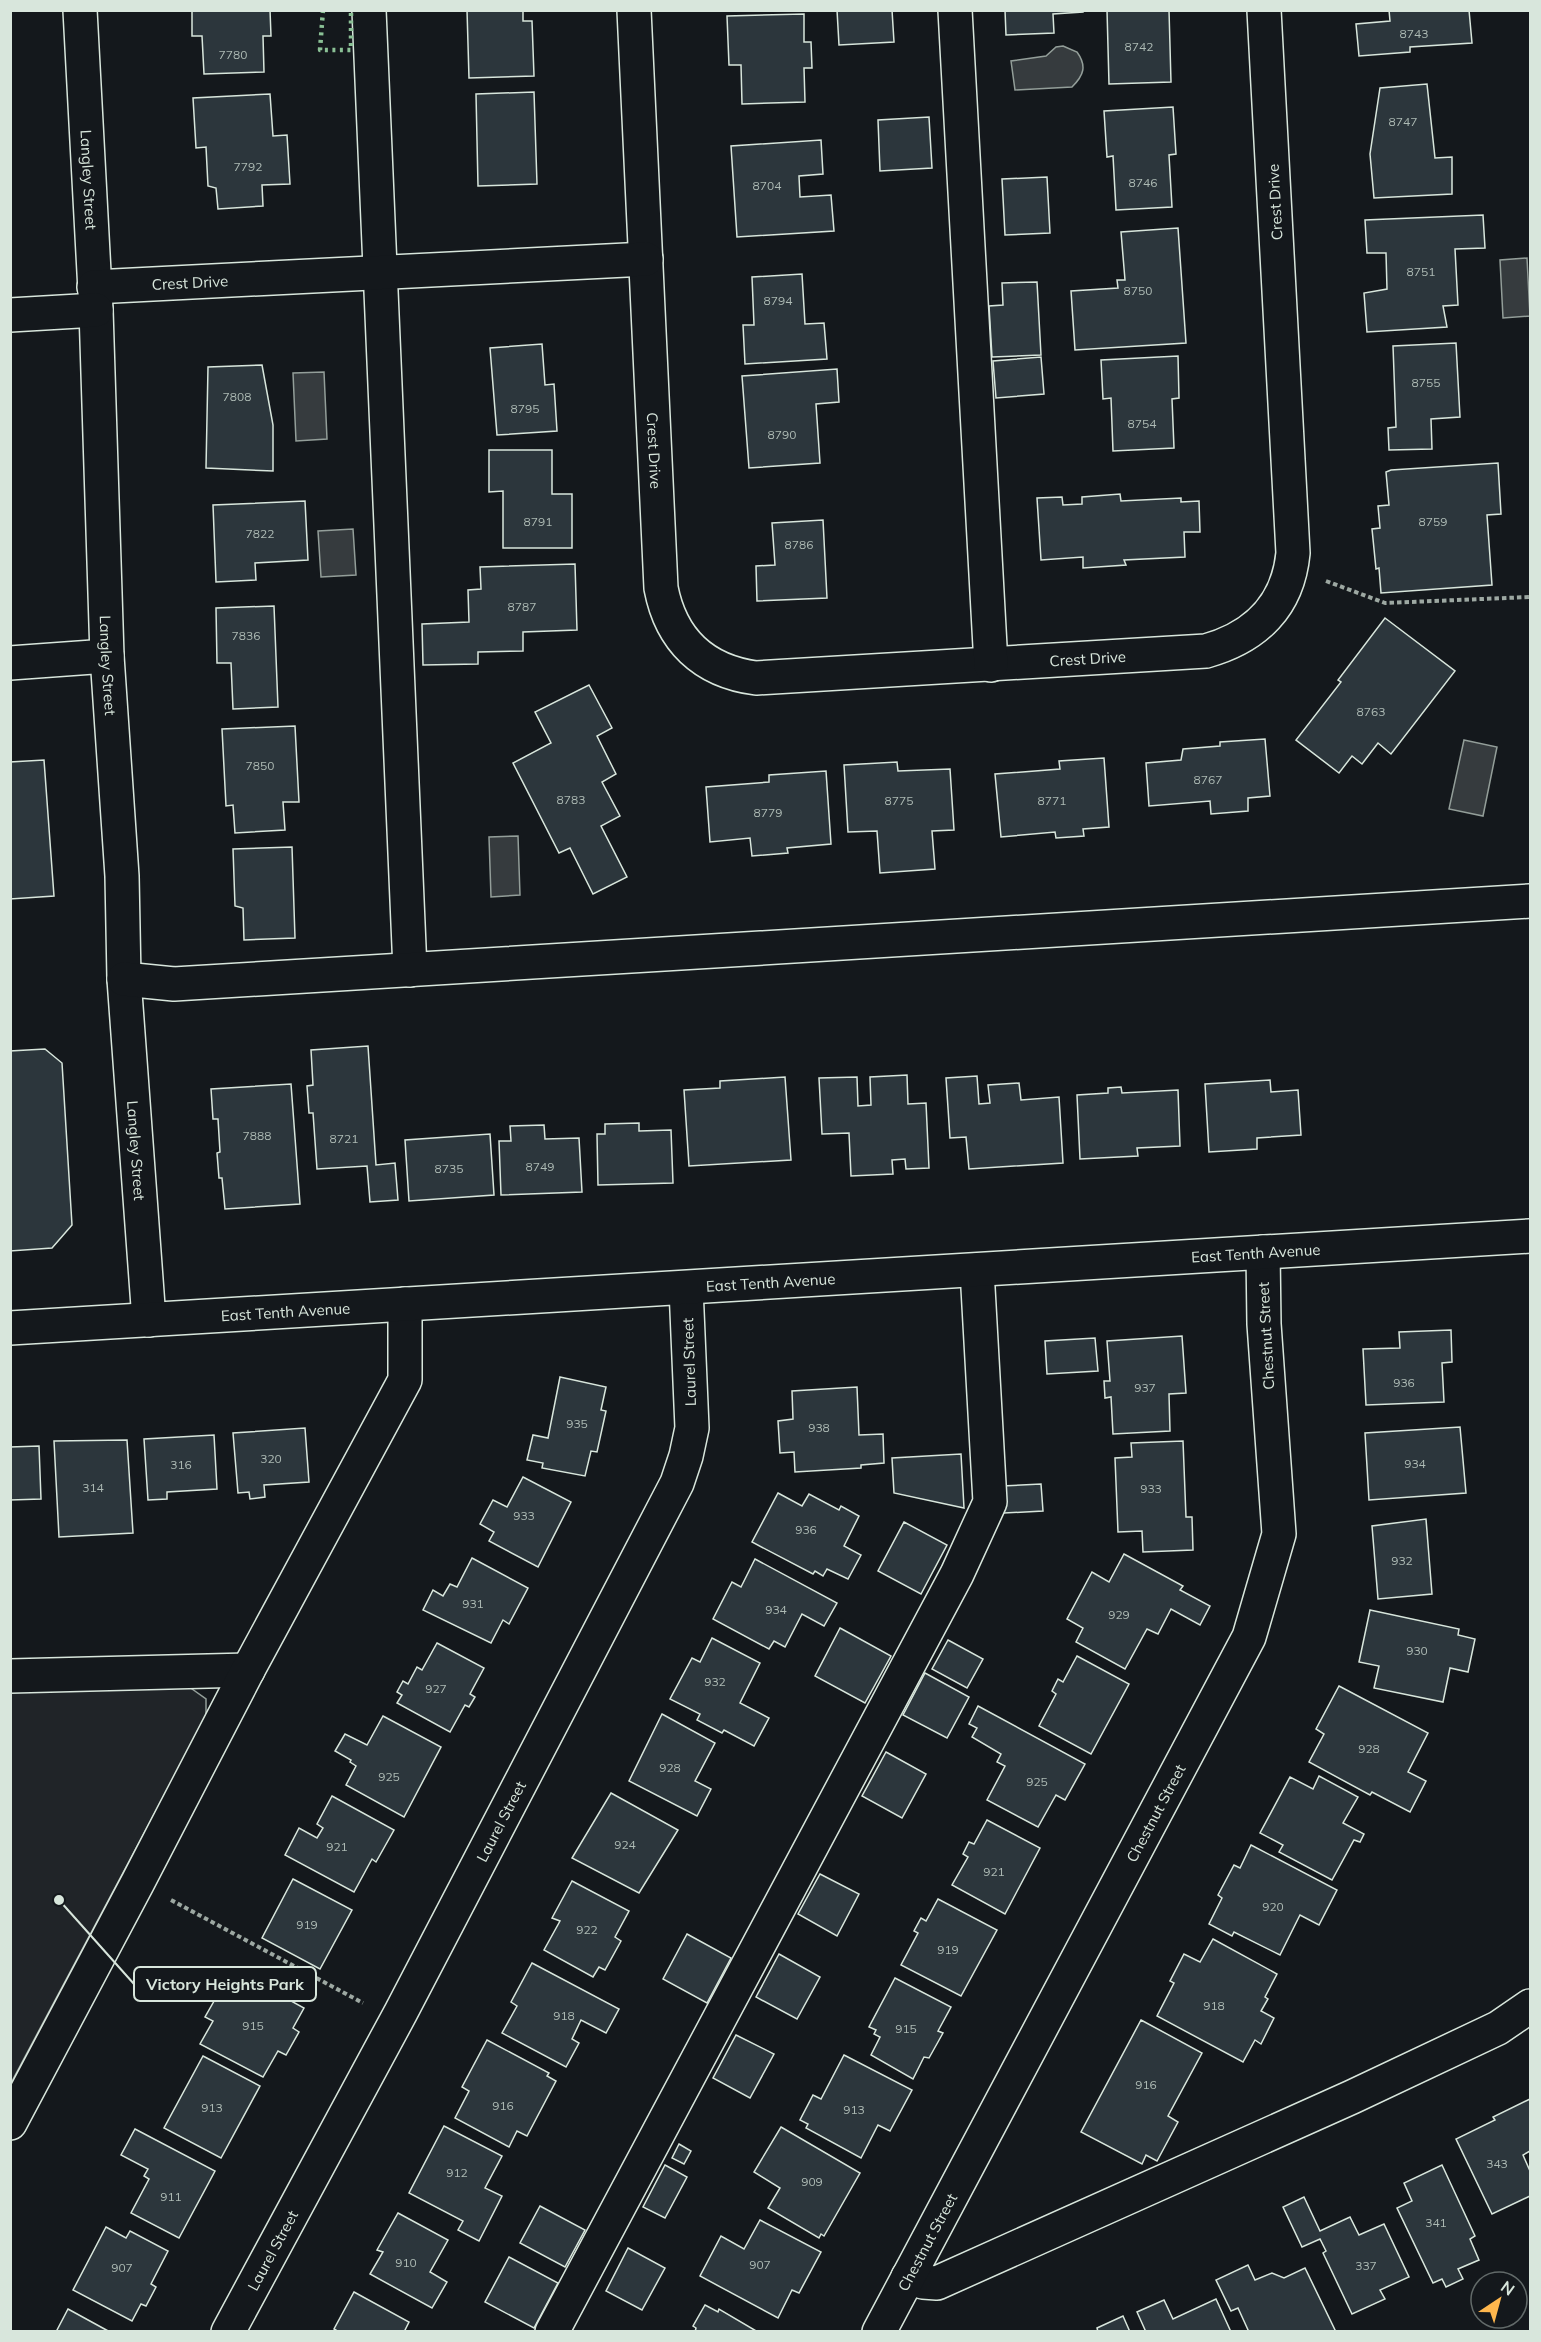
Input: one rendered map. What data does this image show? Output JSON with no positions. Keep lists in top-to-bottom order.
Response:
{
  "streets": {
    "street": [
      "Langley Street",
      "Crest Drive",
      "East Tenth Avenue",
      "Chestnut Street",
      "Laurel Street"
    ]
  },
  "crossings": [
    ["Langley Street", "Crest Drive"],
    ["Langley Street", "East Tenth Avenue"],
    ["East Tenth Avenue", "Chestnut Street"],
    ["East Tenth Avenue", "Laurel Street"]
  ],
  "places": ["Victory Heights Park"],
  "house_numbers": [
    "8743",
    "8742",
    "7780",
    "8747",
    "7792",
    "8746",
    "8704",
    "8751",
    "8750",
    "8794",
    "8755",
    "7808",
    "8795",
    "8754",
    "8790",
    "8791",
    "8759",
    "7822",
    "8786",
    "8787",
    "7836",
    "8763",
    "7850",
    "8767",
    "8783",
    "8775",
    "8771",
    "8779",
    "7888",
    "8721",
    "8749",
    "8735",
    "936",
    "937",
    "935",
    "938",
    "320",
    "934",
    "316",
    "314",
    "933",
    "933",
    "936",
    "932",
    "931",
    "934",
    "929",
    "930",
    "932",
    "927",
    "928",
    "928",
    "925",
    "925",
    "924",
    "921",
    "921",
    "920",
    "919",
    "922",
    "919",
    "918",
    "918",
    "915",
    "915",
    "916",
    "916",
    "913",
    "913",
    "343",
    "912",
    "909",
    "911",
    "341",
    "910",
    "907",
    "337",
    "907"
  ],
  "north": "top right"
}
